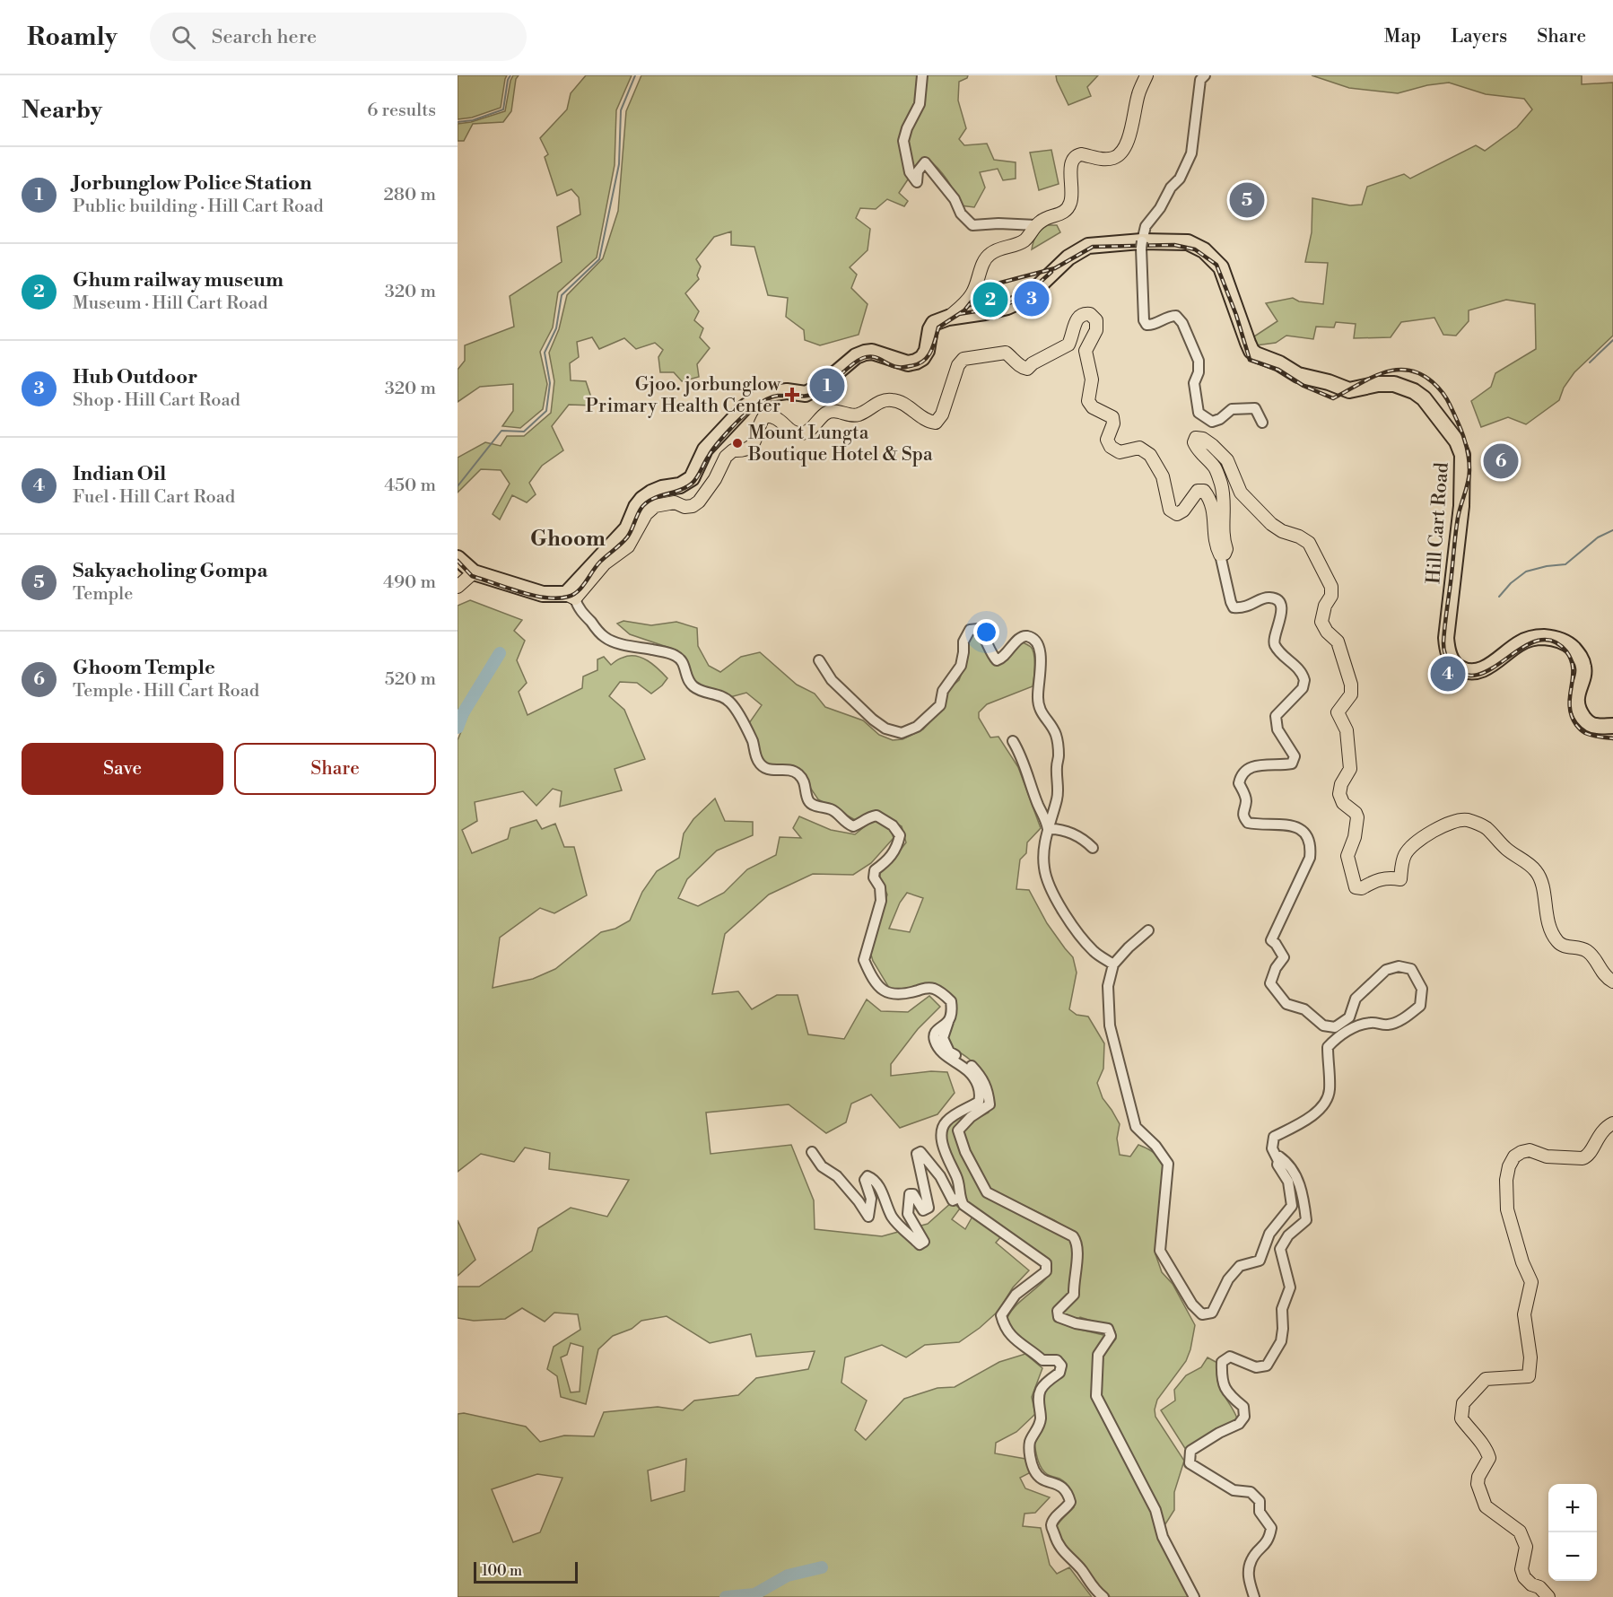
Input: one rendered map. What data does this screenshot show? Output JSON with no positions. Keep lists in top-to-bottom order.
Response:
{
  "streets": {
    "highway": ["Hill Cart Road"]
  },
  "districts": ["Ghoom"],
  "places": {
    "health": ["Gjoo. jorbunglow Primary Health Center"],
    "other": ["Mount Lungta Boutique Hotel & Spa"]
  },
  "scale_bar": "100 m",
  "page": {
    "header": "Roamly",
    "search": "Search here",
    "nav": ["Map", "Layers", "Share"],
    "heading": ["Nearby", "6 results"],
    "list": [
      {
        "mark": "1",
        "name": "Jorbunglow Police Station",
        "note": "Public building · Hill Cart Road",
        "value": "280 m"
      },
      {
        "mark": "2",
        "name": "Ghum railway museum",
        "note": "Museum · Hill Cart Road",
        "value": "320 m"
      },
      {
        "mark": "3",
        "name": "Hub Outdoor",
        "note": "Shop · Hill Cart Road",
        "value": "320 m"
      },
      {
        "mark": "4",
        "name": "Indian Oil",
        "note": "Fuel · Hill Cart Road",
        "value": "450 m"
      },
      {
        "mark": "5",
        "name": "Sakyacholing Gompa",
        "note": "Temple",
        "value": "490 m"
      },
      {
        "mark": "6",
        "name": "Ghoom Temple",
        "note": "Temple · Hill Cart Road",
        "value": "520 m"
      }
    ],
    "pins": [
      "5",
      "3",
      "2",
      "1",
      "6",
      "4"
    ],
    "buttons": ["Save", "Share"],
    "map_buttons": ["+", "−"],
    "scale": "100 m"
  }
}
